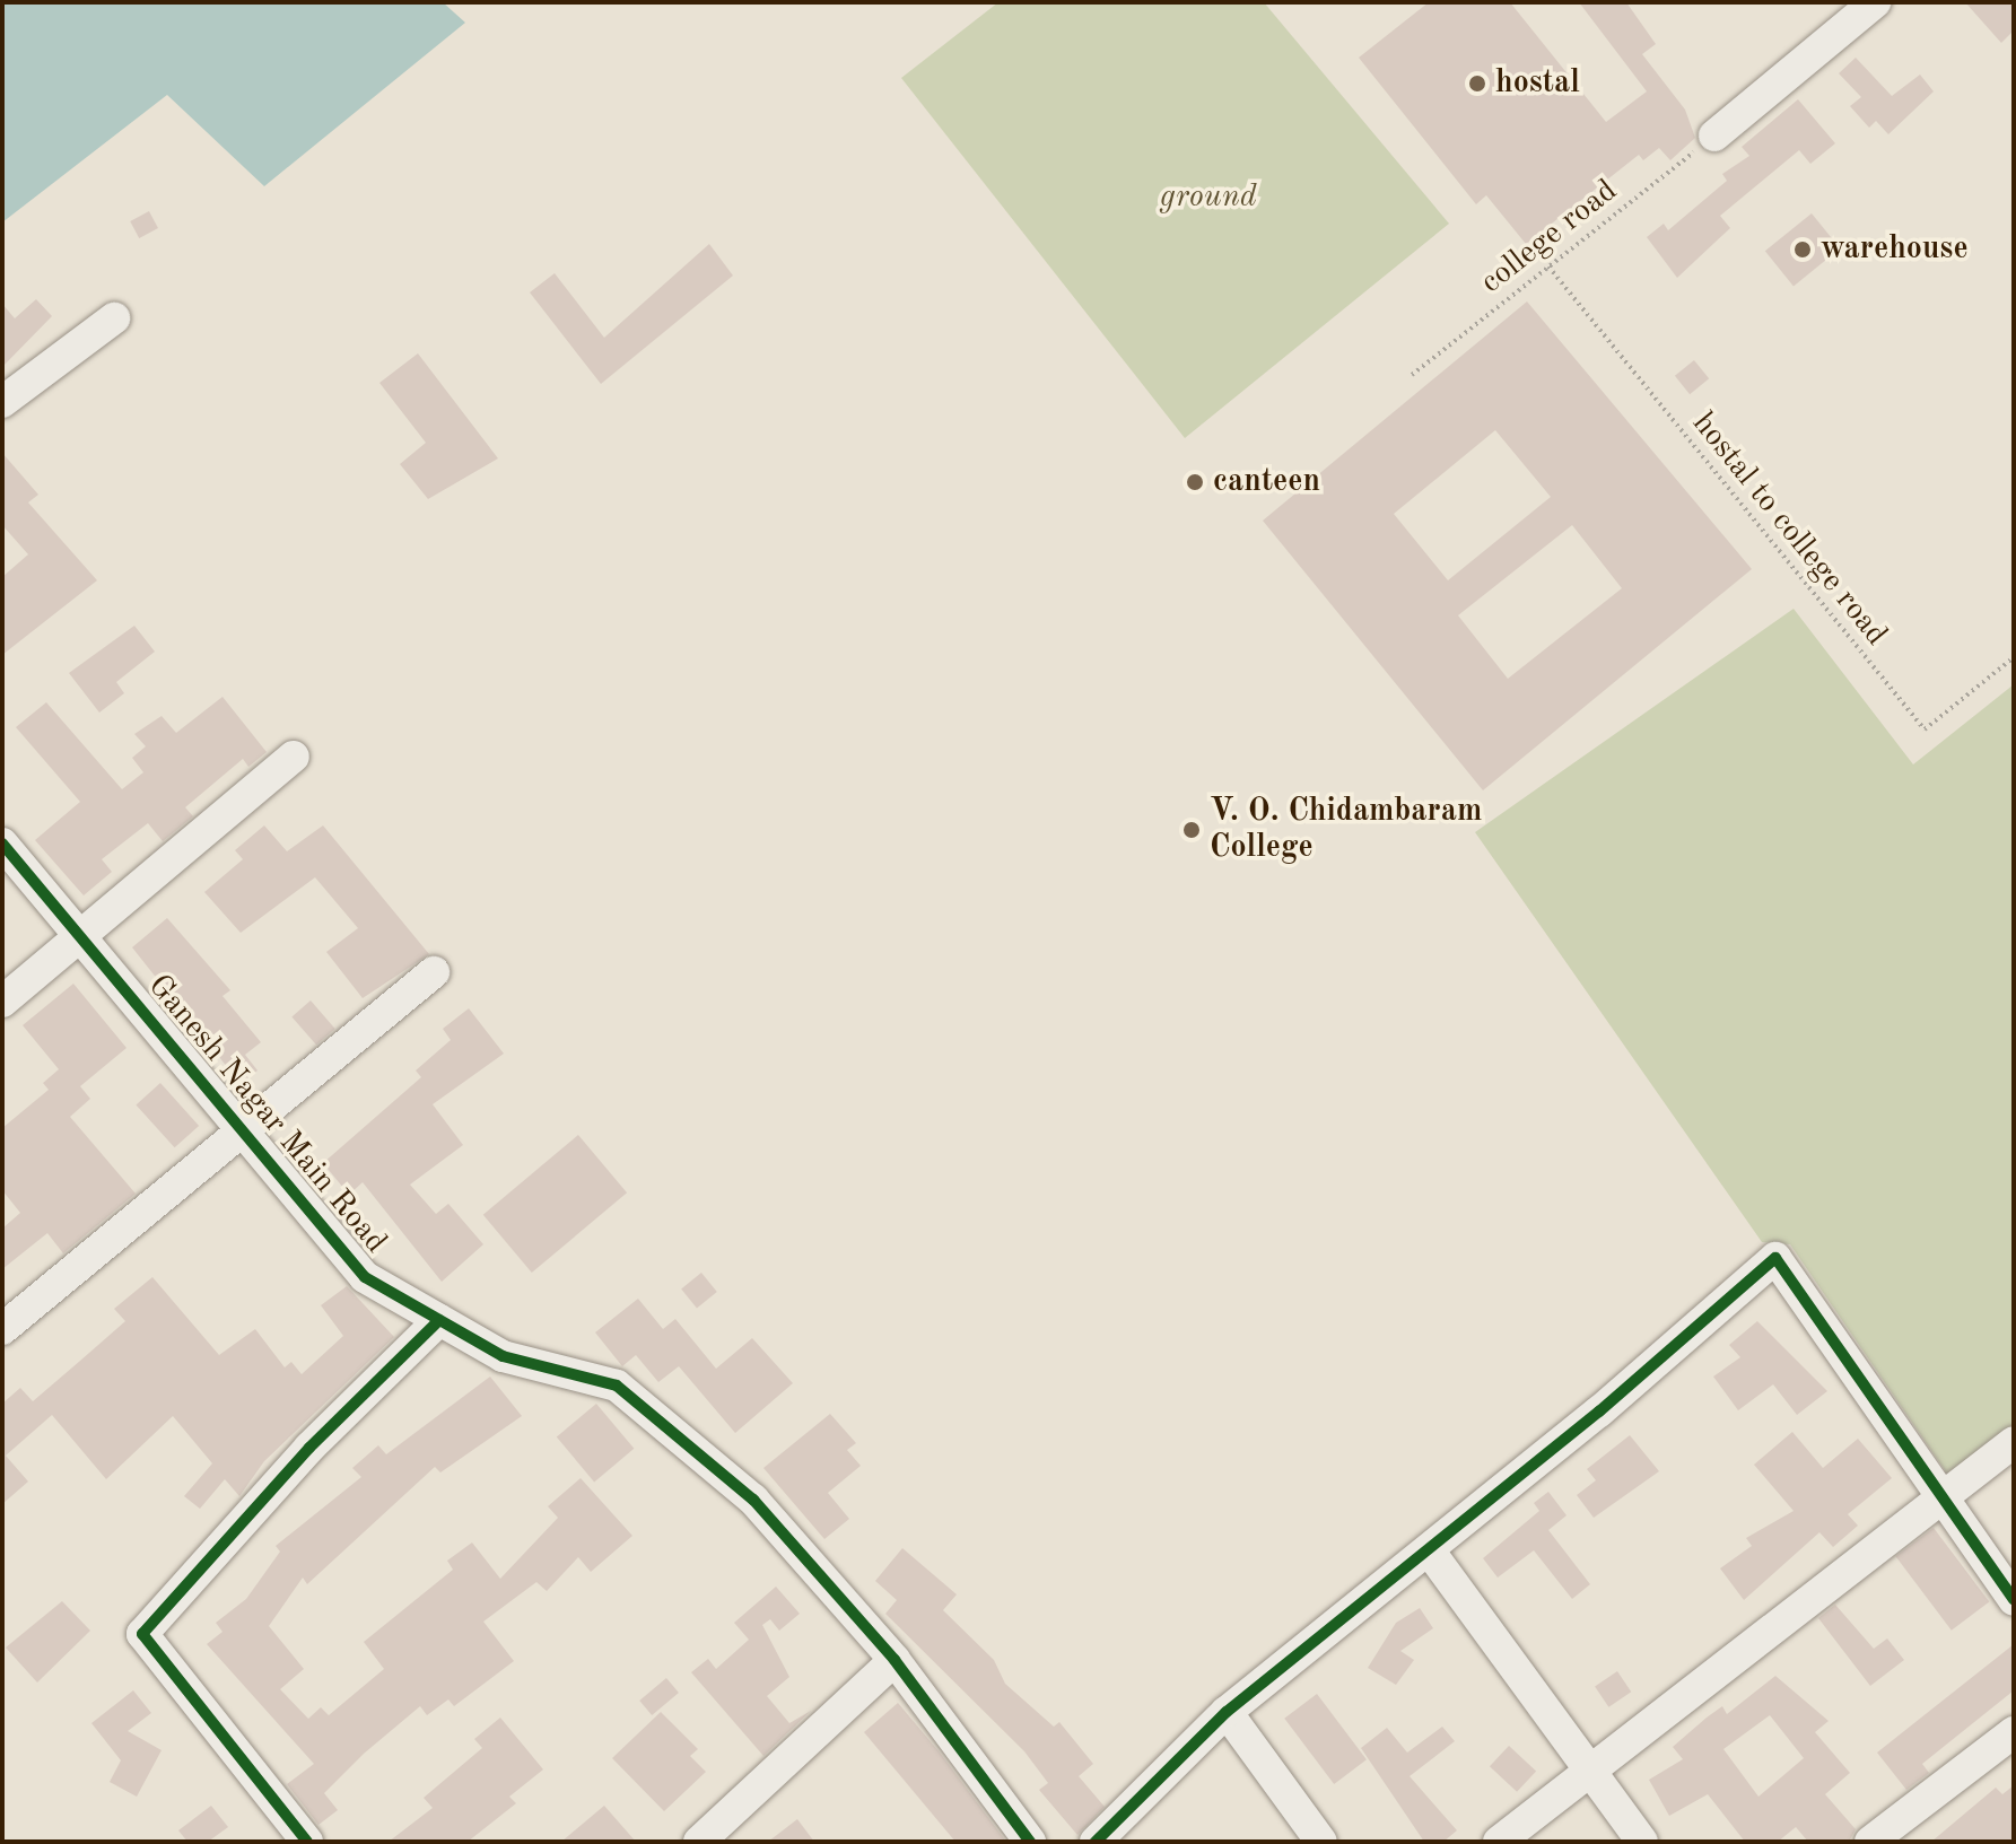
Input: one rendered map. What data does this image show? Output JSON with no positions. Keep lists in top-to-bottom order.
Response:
{
  "streets": {
    "street": ["Ganesh Nagar Main Road"],
    "path": ["college road", "hostal to college road"]
  },
  "crossings": [
    ["college road", "hostal to college road"]
  ],
  "parks": ["ground"],
  "places": [
    "hostal",
    "warehouse",
    "canteen",
    "V. O. Chidambaram College"
  ]
}
